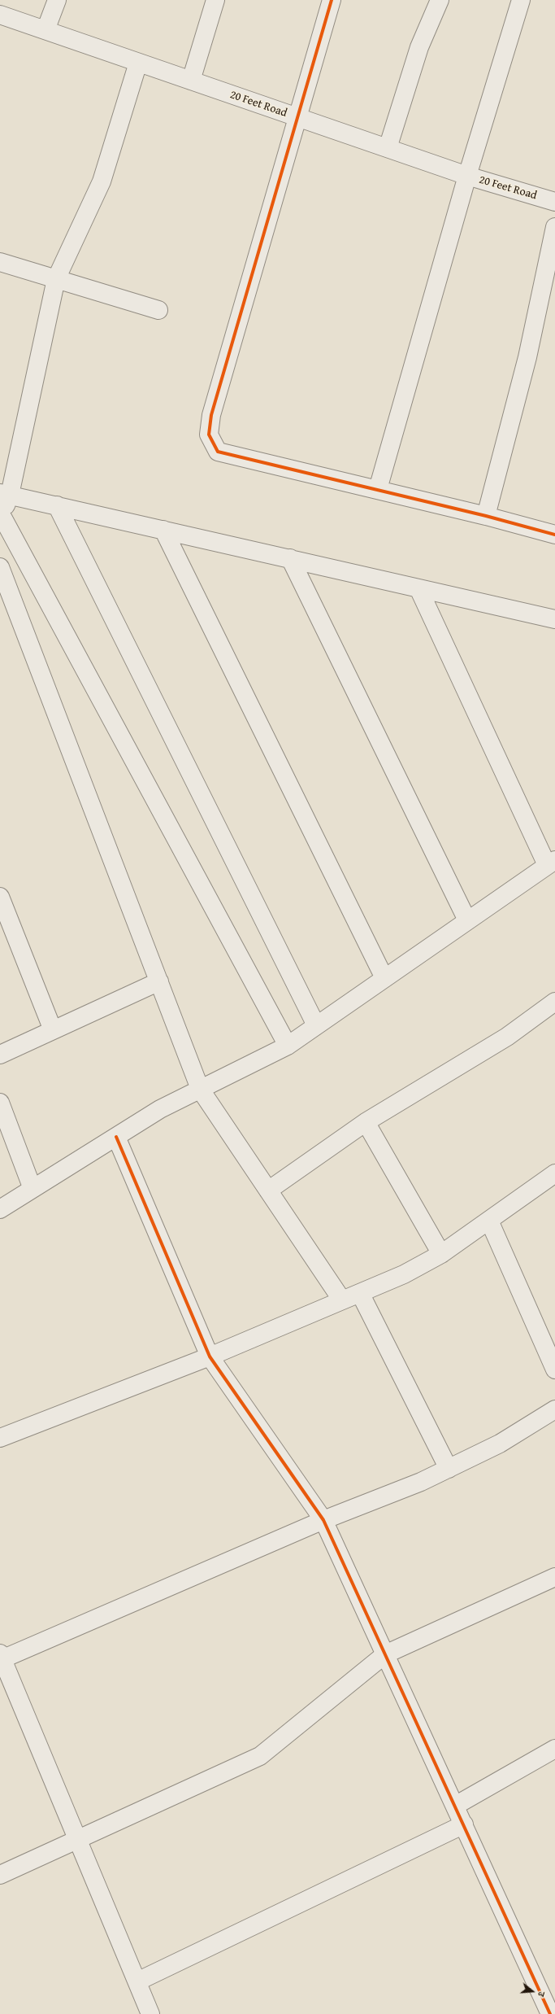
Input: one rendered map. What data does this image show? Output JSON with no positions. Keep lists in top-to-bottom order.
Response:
{
  "streets": {
    "street": ["20 Feet Road"]
  },
  "north": "right"
}
